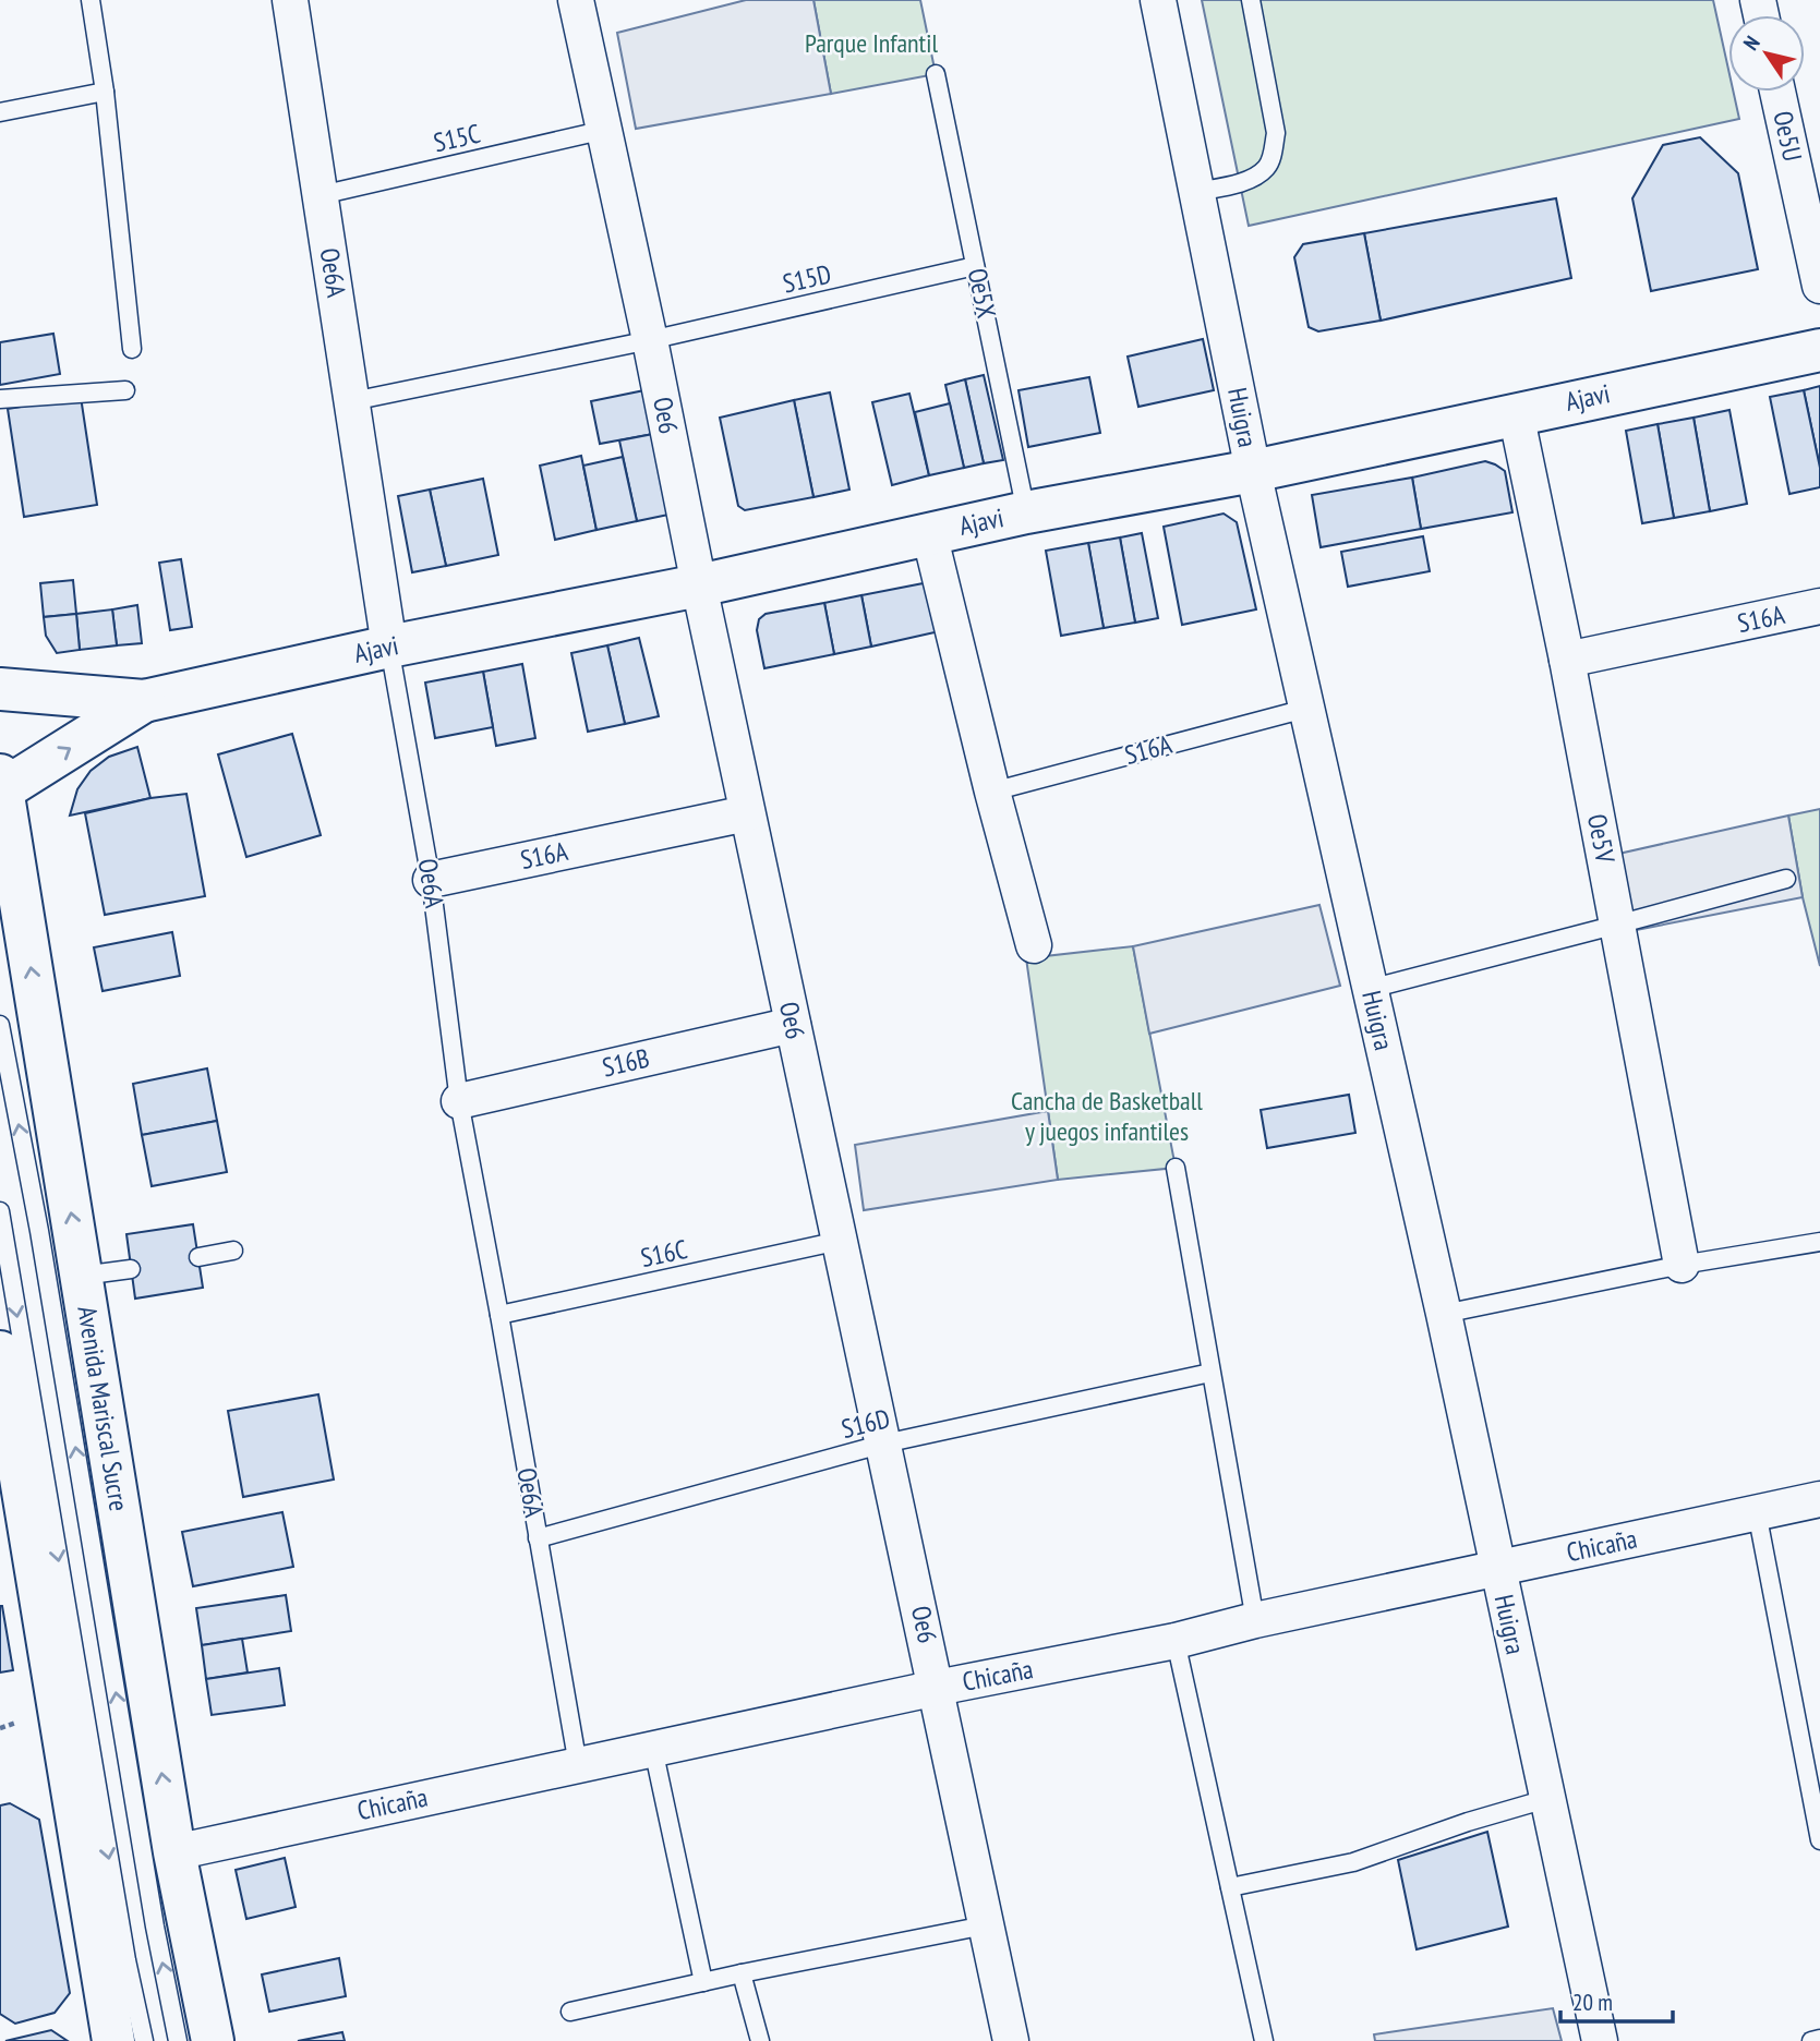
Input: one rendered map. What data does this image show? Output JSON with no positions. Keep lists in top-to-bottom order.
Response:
{
  "streets": {
    "street": [
      "Oe5U",
      "Oe6A",
      "Ajavi",
      "Oe6",
      "Huigra",
      "S16A",
      "Oe5V",
      "S16B",
      "Avenida Mariscal Sucre",
      "Chicaña"
    ],
    "lane": [
      "S15C",
      "S15D",
      "Oe5X",
      "S16C",
      "S16D"
    ]
  },
  "crossings": [
    ["S15C", "Oe6A"],
    ["S15C", "Oe6"],
    ["Oe6A", "S15D"],
    ["Oe6A", "Ajavi"],
    ["Oe6A", "S16A"],
    ["Oe6A", "S16B"],
    ["Oe6A", "S16C"],
    ["Oe6A", "S16D"],
    ["Oe6A", "Chicaña"],
    ["S15D", "Oe5X"],
    ["S15D", "Oe6"],
    ["Oe5X", "Ajavi"],
    ["Ajavi", "Oe6"],
    ["Ajavi", "Huigra"],
    ["Ajavi", "Oe5V"],
    ["Ajavi", "Avenida Mariscal Sucre"],
    ["Oe6", "S16A"],
    ["Oe6", "S16B"],
    ["Oe6", "S16C"],
    ["Oe6", "S16D"],
    ["Oe6", "Chicaña"],
    ["Huigra", "S16A"],
    ["Huigra", "Chicaña"],
    ["S16A", "Oe5V"],
    ["Avenida Mariscal Sucre", "Chicaña"]
  ],
  "parks": ["Parque Infantil", "Cancha de Basketball y juegos infantiles"],
  "scale_bar": "20 m",
  "north": "top left"
}
